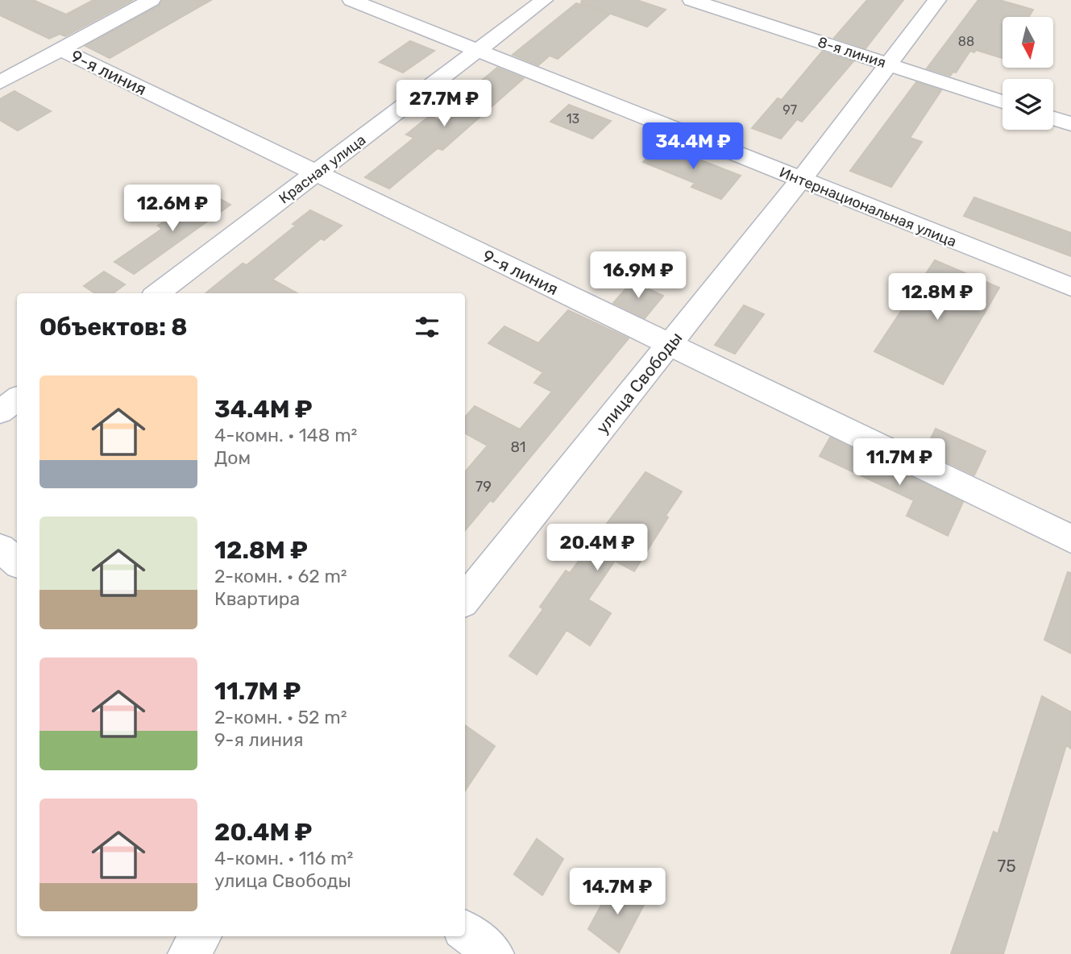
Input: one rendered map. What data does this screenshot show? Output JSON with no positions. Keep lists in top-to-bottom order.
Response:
{
  "streets": {
    "street": [
      "8-я линия",
      "9-я линия",
      "Красная улица",
      "Интернациональная улица",
      "улица Свободы"
    ]
  },
  "crossings": [
    ["8-я линия", "улица Свободы"],
    ["9-я линия", "Красная улица"],
    ["9-я линия", "улица Свободы"],
    ["Красная улица", "Интернациональная улица"],
    ["Интернациональная улица", "улица Свободы"]
  ],
  "house_numbers": [
    "88",
    "97",
    "13",
    "81",
    "79",
    "75"
  ],
  "north": "bottom",
  "page": {
    "price": [
      "27.7M ₽",
      "34.4M ₽",
      "12.6M ₽",
      "16.9M ₽",
      "12.8M ₽",
      "11.7M ₽",
      "20.4M ₽",
      "14.7M ₽"
    ],
    "heading": "Объектов: 8",
    "list": [
      {
        "name": "34.4M ₽",
        "note": "4-комн. · 148 m² · Дом"
      },
      {
        "name": "12.8M ₽",
        "note": "2-комн. · 62 m² · Квартира"
      },
      {
        "name": "11.7M ₽",
        "note": "2-комн. · 52 m² · 9-я линия"
      },
      {
        "name": "20.4M ₽",
        "note": "4-комн. · 116 m² · улица Свободы"
      }
    ]
  }
}
